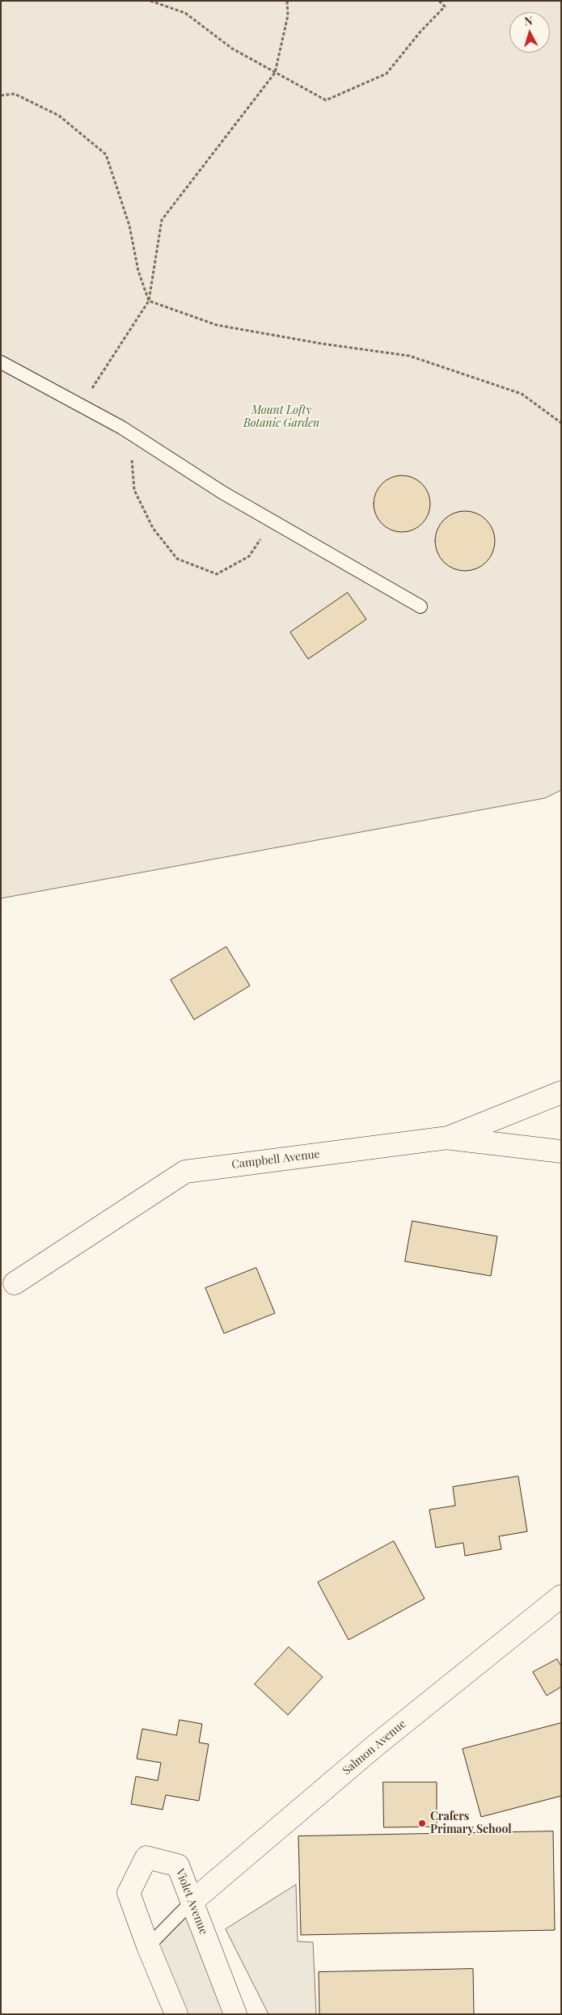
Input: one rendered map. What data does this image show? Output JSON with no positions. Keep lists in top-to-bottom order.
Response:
{
  "streets": {
    "street": ["Campbell Avenue", "Salmon Avenue", "Violet Avenue"]
  },
  "crossings": [
    ["Salmon Avenue", "Violet Avenue"]
  ],
  "parks": ["Mount Lofty Botanic Garden"],
  "places": ["Crafers Primary School"],
  "north": "top"
}
